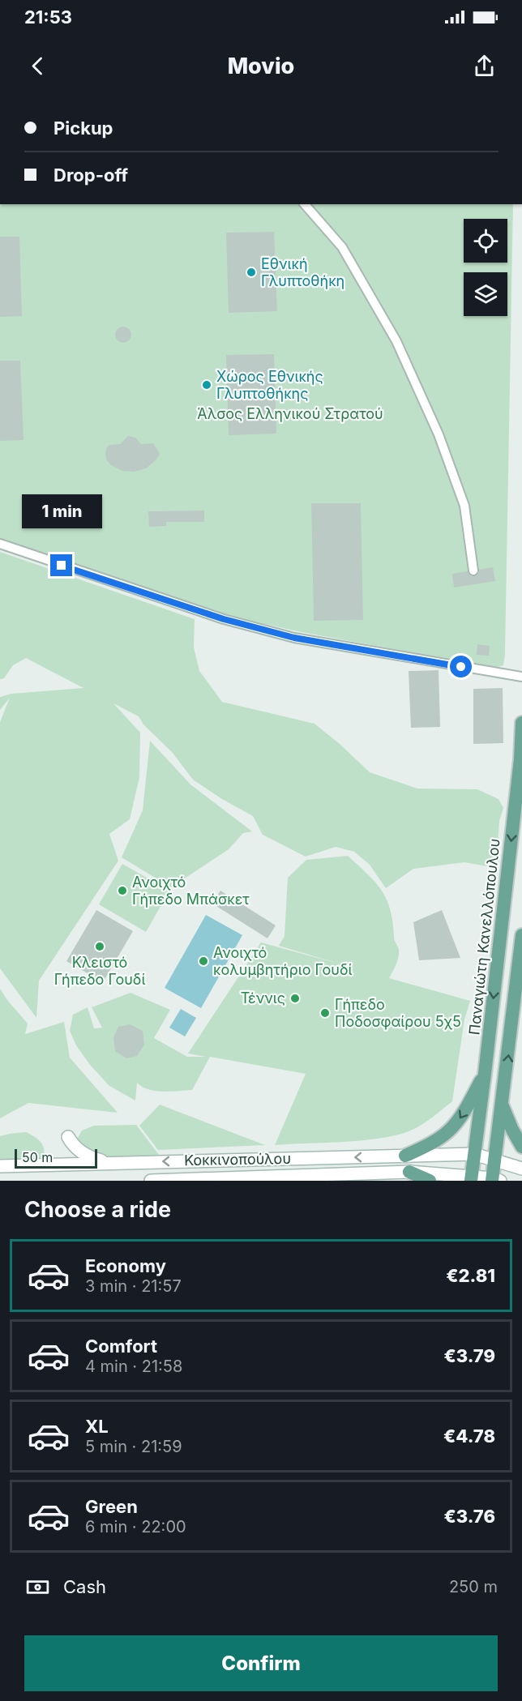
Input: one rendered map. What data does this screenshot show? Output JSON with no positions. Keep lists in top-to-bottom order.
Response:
{
  "streets": {
    "main road": ["Παναγιώτη Κανελλόπουλου", "Κοκκινοπούλου"]
  },
  "crossings": [
    ["Παναγιώτη Κανελλόπουλου", "Κοκκινοπούλου"]
  ],
  "parks": ["Άλσος Ελληνικού Στρατού"],
  "places": [
    "Εθνική Γλυπτοθήκη",
    "Χώρος Εθνικής Γλυπτοθήκης",
    "Ανοιχτό Γήπεδο Μπάσκετ",
    "Κλειστό Γήπεδο Γουδί",
    "Ανοιχτό κολυμβητήριο Γουδί",
    "Τέννις",
    "Γήπεδο Ποδοσφαίρου 5χ5"
  ],
  "scale_bar": "50 m",
  "page": {
    "status": "21:53",
    "header": "Movio",
    "banner": ["Pickup", "Drop-off"],
    "bubble": "1 min",
    "scale": "50 m",
    "heading": "Choose a ride",
    "list": [
      {
        "name": "Economy",
        "note": "3 min · 21:57",
        "value": "€2.81"
      },
      {
        "name": "Comfort",
        "note": "4 min · 21:58",
        "value": "€3.79"
      },
      {
        "name": "XL",
        "note": "5 min · 21:59",
        "value": "€4.78"
      },
      {
        "name": "Green",
        "note": "6 min · 22:00",
        "value": "€3.76"
      }
    ],
    "pay": ["Cash", "250 m"],
    "buttons": "Confirm"
  }
}
